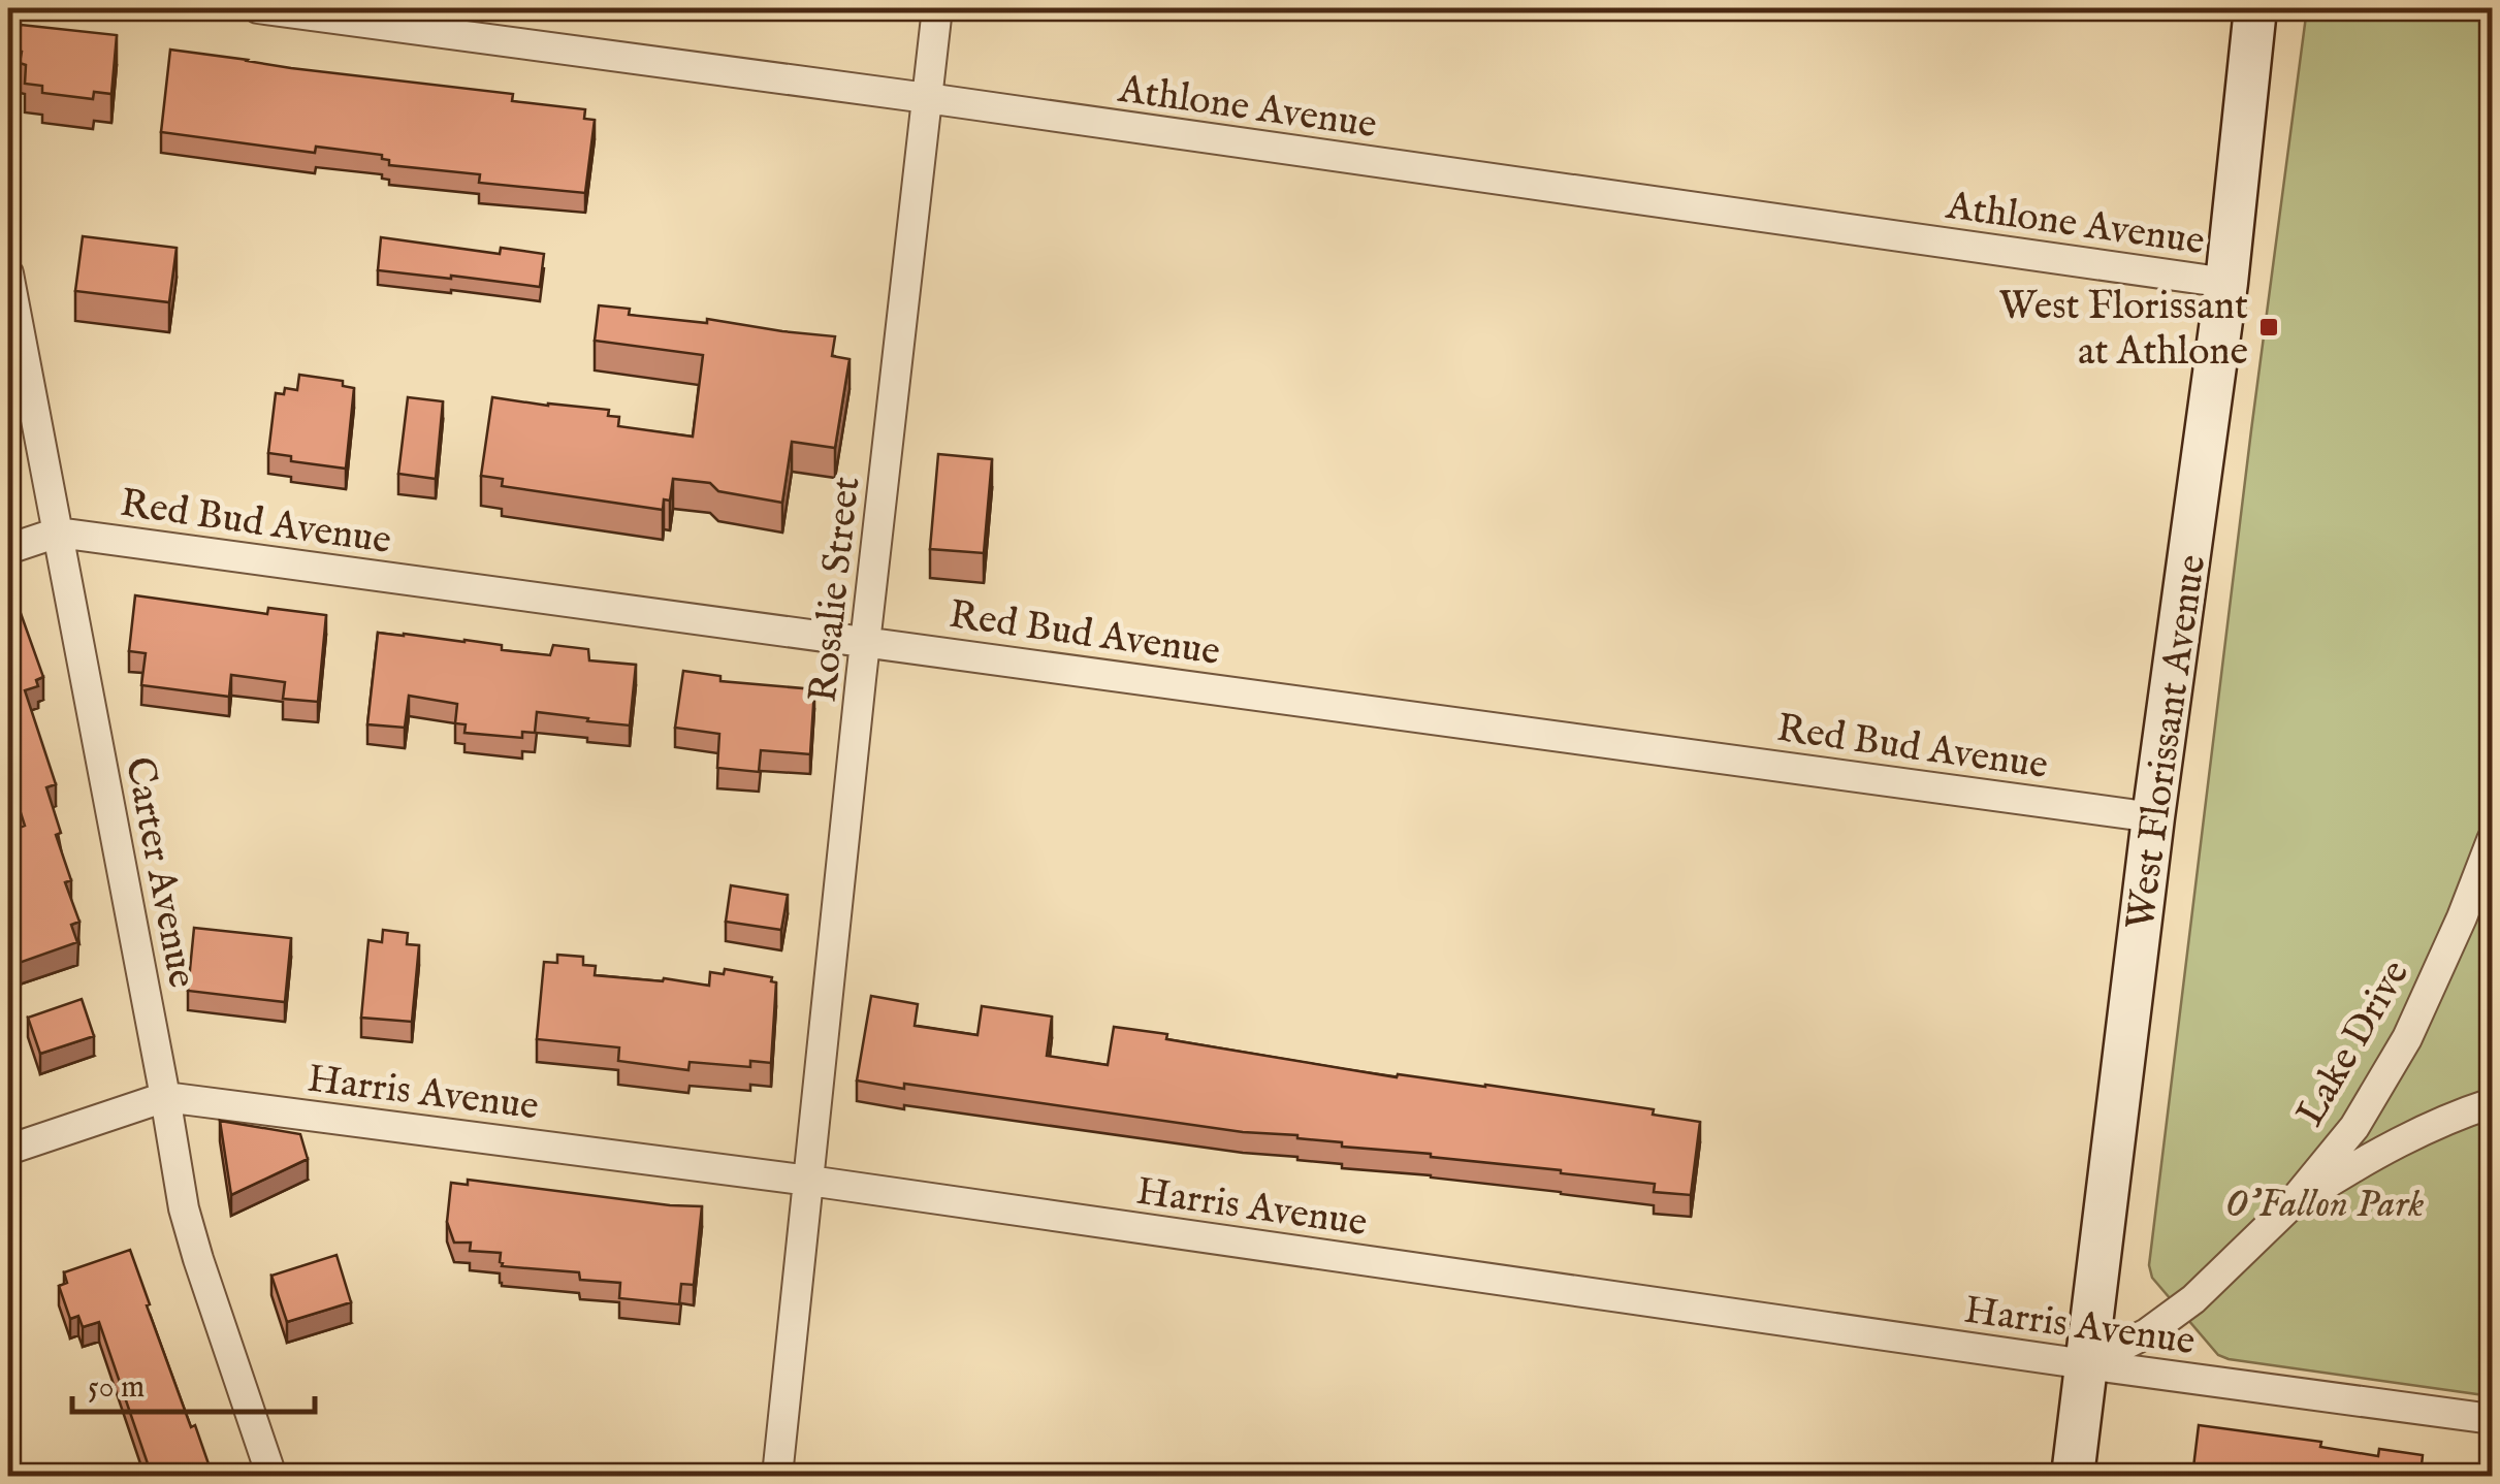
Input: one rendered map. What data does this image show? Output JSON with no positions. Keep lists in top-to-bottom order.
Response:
{
  "streets": {
    "main road": ["West Florissant Avenue"],
    "street": [
      "Athlone Avenue",
      "Red Bud Avenue",
      "Rosalie Street",
      "Carter Avenue",
      "Lake Drive",
      "Harris Avenue"
    ]
  },
  "crossings": [
    ["Athlone Avenue", "Rosalie Street"],
    ["Athlone Avenue", "West Florissant Avenue"],
    ["Red Bud Avenue", "Rosalie Street"],
    ["Red Bud Avenue", "West Florissant Avenue"],
    ["Red Bud Avenue", "Carter Avenue"],
    ["Rosalie Street", "Harris Avenue"],
    ["West Florissant Avenue", "Lake Drive"],
    ["West Florissant Avenue", "Harris Avenue"],
    ["Carter Avenue", "Harris Avenue"],
    ["Lake Drive", "Harris Avenue"]
  ],
  "parks": ["O'Fallon Park"],
  "places": {
    "transit": ["West Florissant at Athlone"]
  },
  "scale_bar": "50 m"
}
